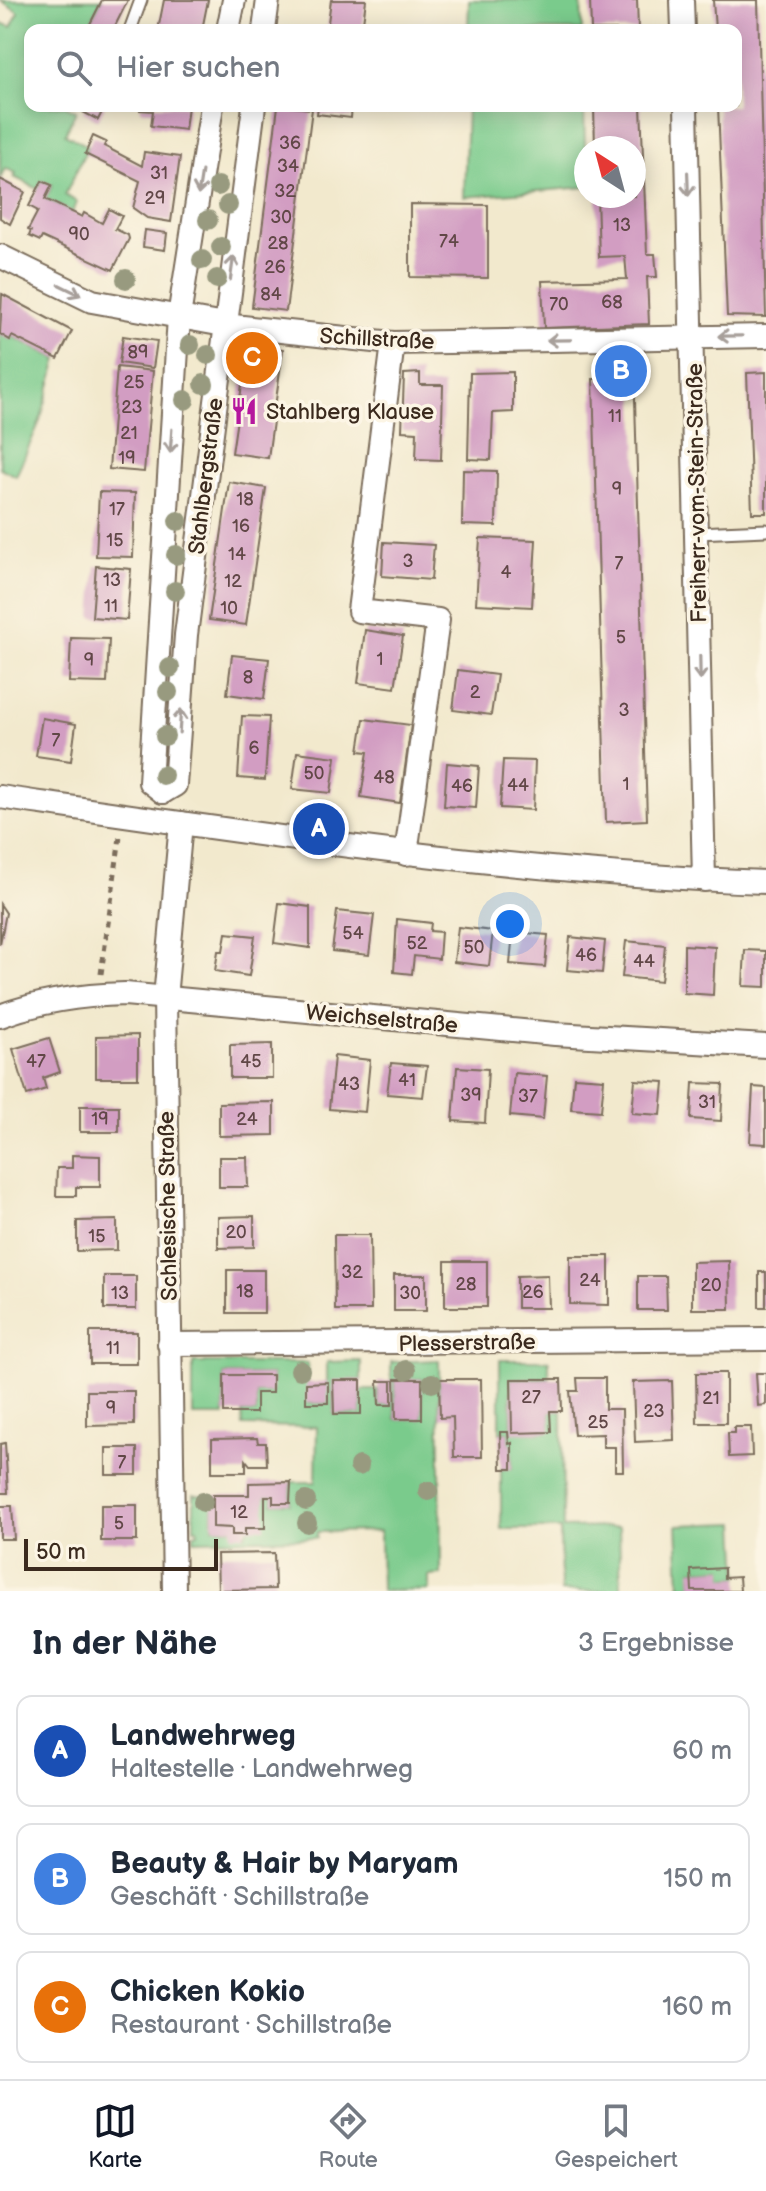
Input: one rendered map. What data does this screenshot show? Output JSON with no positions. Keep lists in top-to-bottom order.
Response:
{
  "streets": {
    "street": [
      "Schillstraße",
      "Stahlbergstraße",
      "Freiherr-vom-Stein-Straße",
      "Weichselstraße",
      "Schlesische Straße",
      "Plesserstraße"
    ]
  },
  "crossings": [
    ["Schillstraße", "Stahlbergstraße"],
    ["Schillstraße", "Freiherr-vom-Stein-Straße"],
    ["Stahlbergstraße", "Schlesische Straße"],
    ["Weichselstraße", "Schlesische Straße"],
    ["Schlesische Straße", "Plesserstraße"]
  ],
  "one_way": ["Freiherr-vom-Stein-Straße"],
  "places": {
    "restaurant": ["Stahlberg Klause"]
  },
  "house_numbers": [
    "36",
    "34",
    "31",
    "32",
    "29",
    "30",
    "13",
    "90",
    "74",
    "28",
    "26",
    "84",
    "68",
    "70",
    "89",
    "25",
    "23",
    "11",
    "21",
    "19",
    "9",
    "18",
    "17",
    "16",
    "15",
    "14",
    "3",
    "7",
    "4",
    "13",
    "12",
    "11",
    "10",
    "5",
    "1",
    "9",
    "8",
    "2",
    "3",
    "7",
    "6",
    "50",
    "48",
    "1",
    "44",
    "46",
    "54",
    "52",
    "50",
    "46",
    "44",
    "47",
    "45",
    "41",
    "43",
    "39",
    "37",
    "31",
    "19",
    "24",
    "20",
    "15",
    "32",
    "24",
    "28",
    "20",
    "18",
    "26",
    "13",
    "30",
    "11",
    "27",
    "21",
    "9",
    "23",
    "25",
    "7",
    "12",
    "5"
  ],
  "scale_bar": "50 m",
  "north": "top left",
  "page": {
    "search": "Hier suchen",
    "pins": ["C", "B", "A"],
    "scale": "50 m",
    "heading": ["In der Nähe", "3 Ergebnisse"],
    "list": [
      {
        "mark": "A",
        "name": "Landwehrweg",
        "note": "Haltestelle · Landwehrweg",
        "value": "60 m"
      },
      {
        "mark": "B",
        "name": "Beauty & Hair by Maryam",
        "note": "Geschäft · Schillstraße",
        "value": "150 m"
      },
      {
        "mark": "C",
        "name": "Chicken Kokio",
        "note": "Restaurant · Schillstraße",
        "value": "160 m"
      }
    ],
    "nav": ["Karte", "Route", "Gespeichert"]
  }
}
